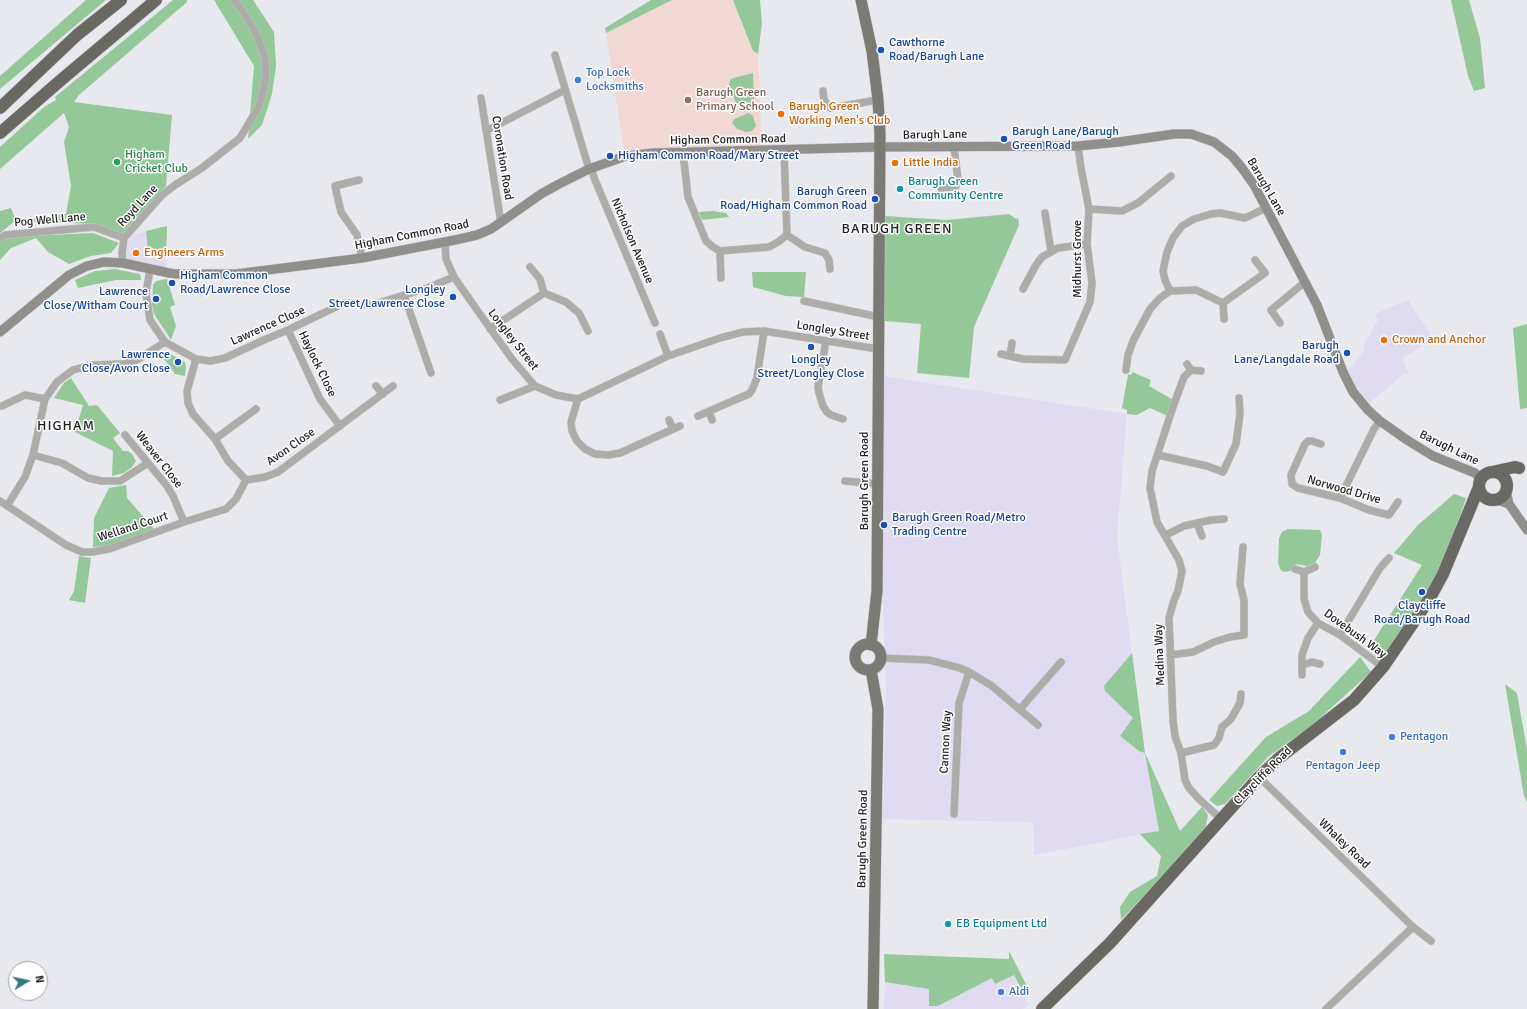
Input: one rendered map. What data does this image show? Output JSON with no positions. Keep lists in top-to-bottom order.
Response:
{
  "streets": {
    "highway": ["Claycliffe Road"],
    "main road": ["Barugh Green Road"],
    "street": [
      "Barugh Lane",
      "Higham Common Road",
      "Coronation Road",
      "Royd Lane",
      "Pog Well Lane",
      "Nicholson Avenue",
      "Midhurst Grove",
      "Lawrence Close",
      "Longley Street",
      "Haylock Close",
      "Avon Close",
      "Weaver Close",
      "Norwood Drive",
      "Welland Court",
      "Dovebush Way",
      "Medina Way",
      "Cannon Way",
      "Whaley Road"
    ]
  },
  "crossings": [
    ["Barugh Lane", "Higham Common Road"],
    ["Barugh Lane", "Midhurst Grove"],
    ["Barugh Lane", "Barugh Green Road"],
    ["Barugh Lane", "Claycliffe Road"],
    ["Higham Common Road", "Coronation Road"],
    ["Higham Common Road", "Nicholson Avenue"],
    ["Higham Common Road", "Lawrence Close"],
    ["Higham Common Road", "Longley Street"],
    ["Higham Common Road", "Barugh Green Road"],
    ["Royd Lane", "Pog Well Lane"],
    ["Lawrence Close", "Longley Street"],
    ["Lawrence Close", "Haylock Close"],
    ["Longley Street", "Barugh Green Road"],
    ["Haylock Close", "Avon Close"],
    ["Avon Close", "Welland Court"],
    ["Weaver Close", "Welland Court"],
    ["Dovebush Way", "Claycliffe Road"],
    ["Medina Way", "Claycliffe Road"],
    ["Claycliffe Road", "Whaley Road"]
  ],
  "districts": ["BARUGH GREEN", "HIGHAM"],
  "places": [
    "Cawthorne Road/Barugh Lane",
    "Top Lock Locksmiths",
    "Barugh Green Primary School",
    "Barugh Green Working Men's Club",
    "Barugh Lane/Barugh Green Road",
    "Higham Common Road/Mary Street",
    "Higham Cricket Club",
    "Little India",
    "Barugh Green Community Centre",
    "Barugh Green Road/Higham Common Road",
    "Engineers Arms",
    "Higham Common Road/Lawrence Close",
    "Longley Street/Lawrence Close",
    "Lawrence Close/Witham Court",
    "Crown and Anchor",
    "Longley Street/Longley Close",
    "Barugh Lane/Langdale Road",
    "Lawrence Close/Avon Close",
    "Barugh Green Road/Metro Trading Centre",
    "Claycliffe Road/Barugh Road",
    "Pentagon",
    "Pentagon Jeep",
    "EB Equipment Ltd",
    "Aldi"
  ],
  "north": "right"
}
